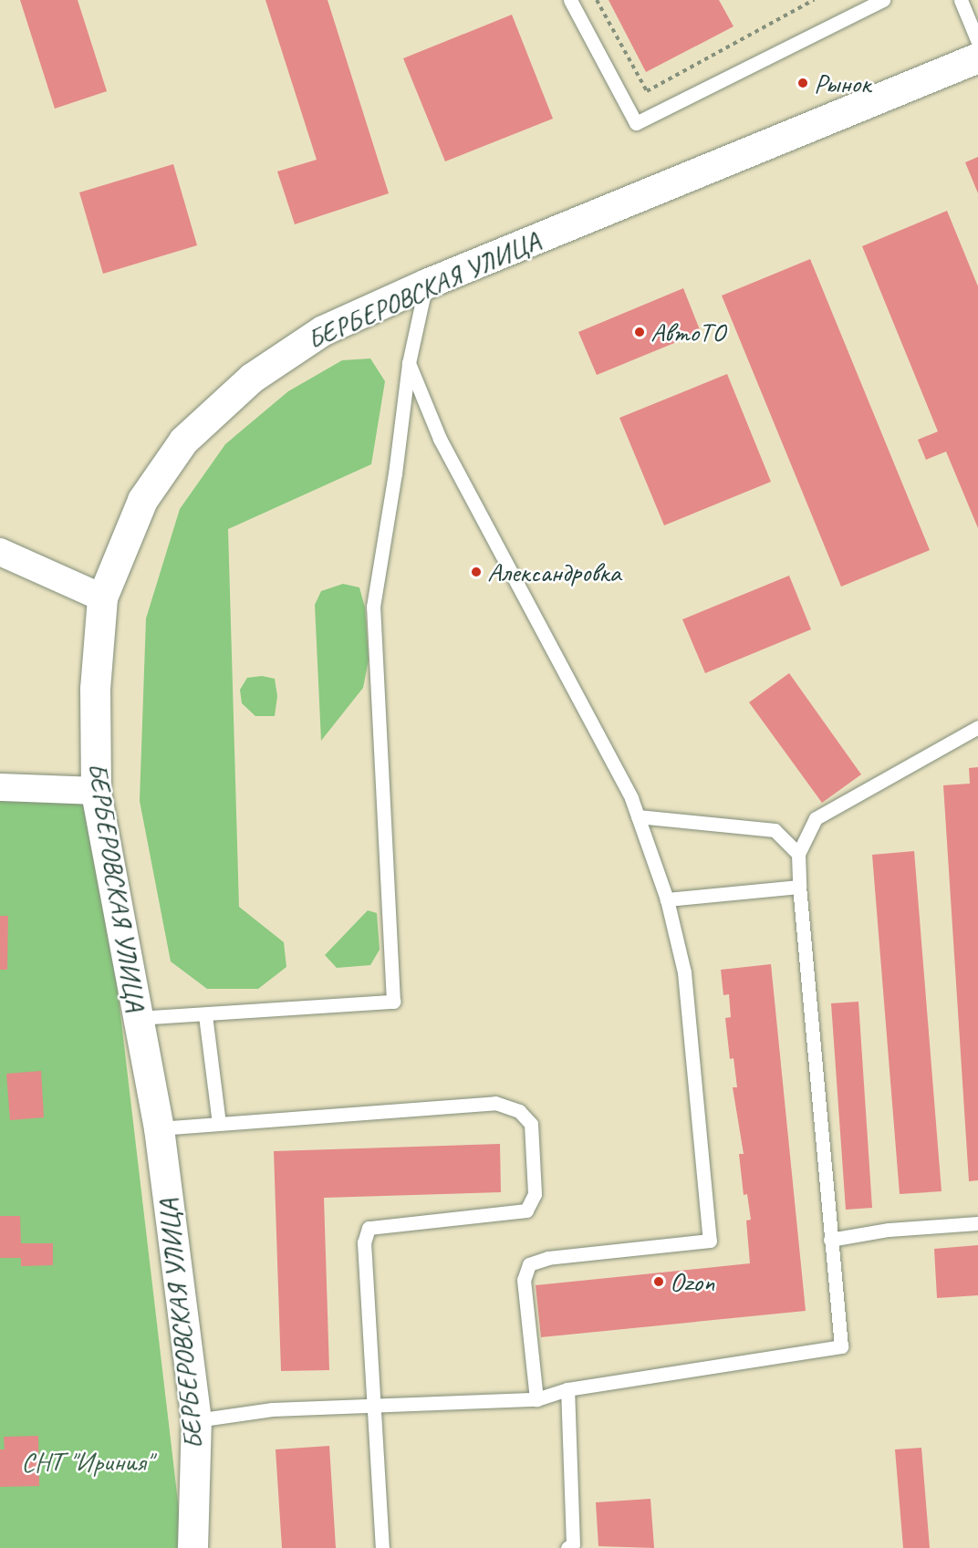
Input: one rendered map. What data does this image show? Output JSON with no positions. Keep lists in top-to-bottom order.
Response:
{
  "streets": {
    "street": ["БЕРБЕРОВСКАЯ УЛИЦА"]
  },
  "parks": ["СНТ \"Ириния\""],
  "places": [
    "Рынок",
    "АвтоТО",
    "Александровка",
    "Ozon"
  ]
}
